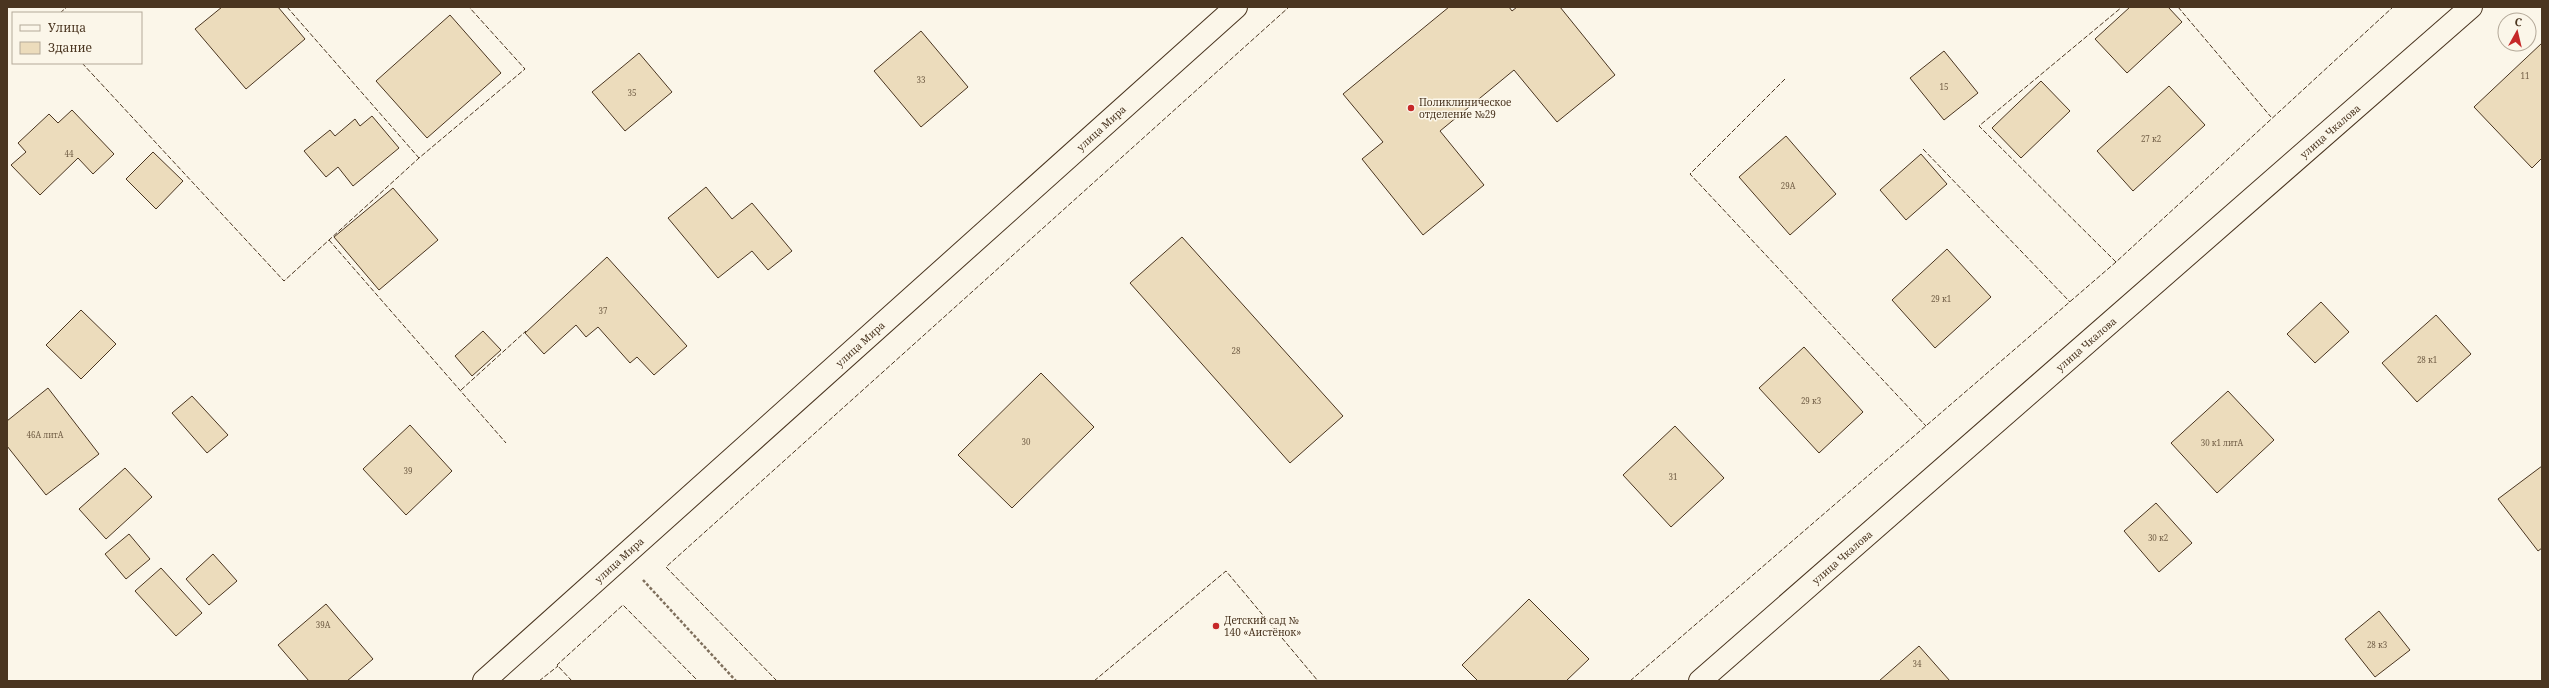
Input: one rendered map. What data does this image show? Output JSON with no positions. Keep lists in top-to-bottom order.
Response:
{
  "streets": {
    "street": ["улица Мира", "улица Чкалова"]
  },
  "places": ["Поликлиническое отделение №29", "Детский сад № 140 «Аистёнок»"],
  "house_numbers": [
    "11",
    "33",
    "15",
    "35",
    "27 к2",
    "44",
    "29А",
    "29 к1",
    "37",
    "28",
    "28 к1",
    "29 к3",
    "46А литА",
    "30",
    "30 к1 литА",
    "39",
    "31",
    "30 к2",
    "39А",
    "28 к3",
    "34"
  ],
  "legend": ["Улица", "Здание"],
  "north": "top"
}
